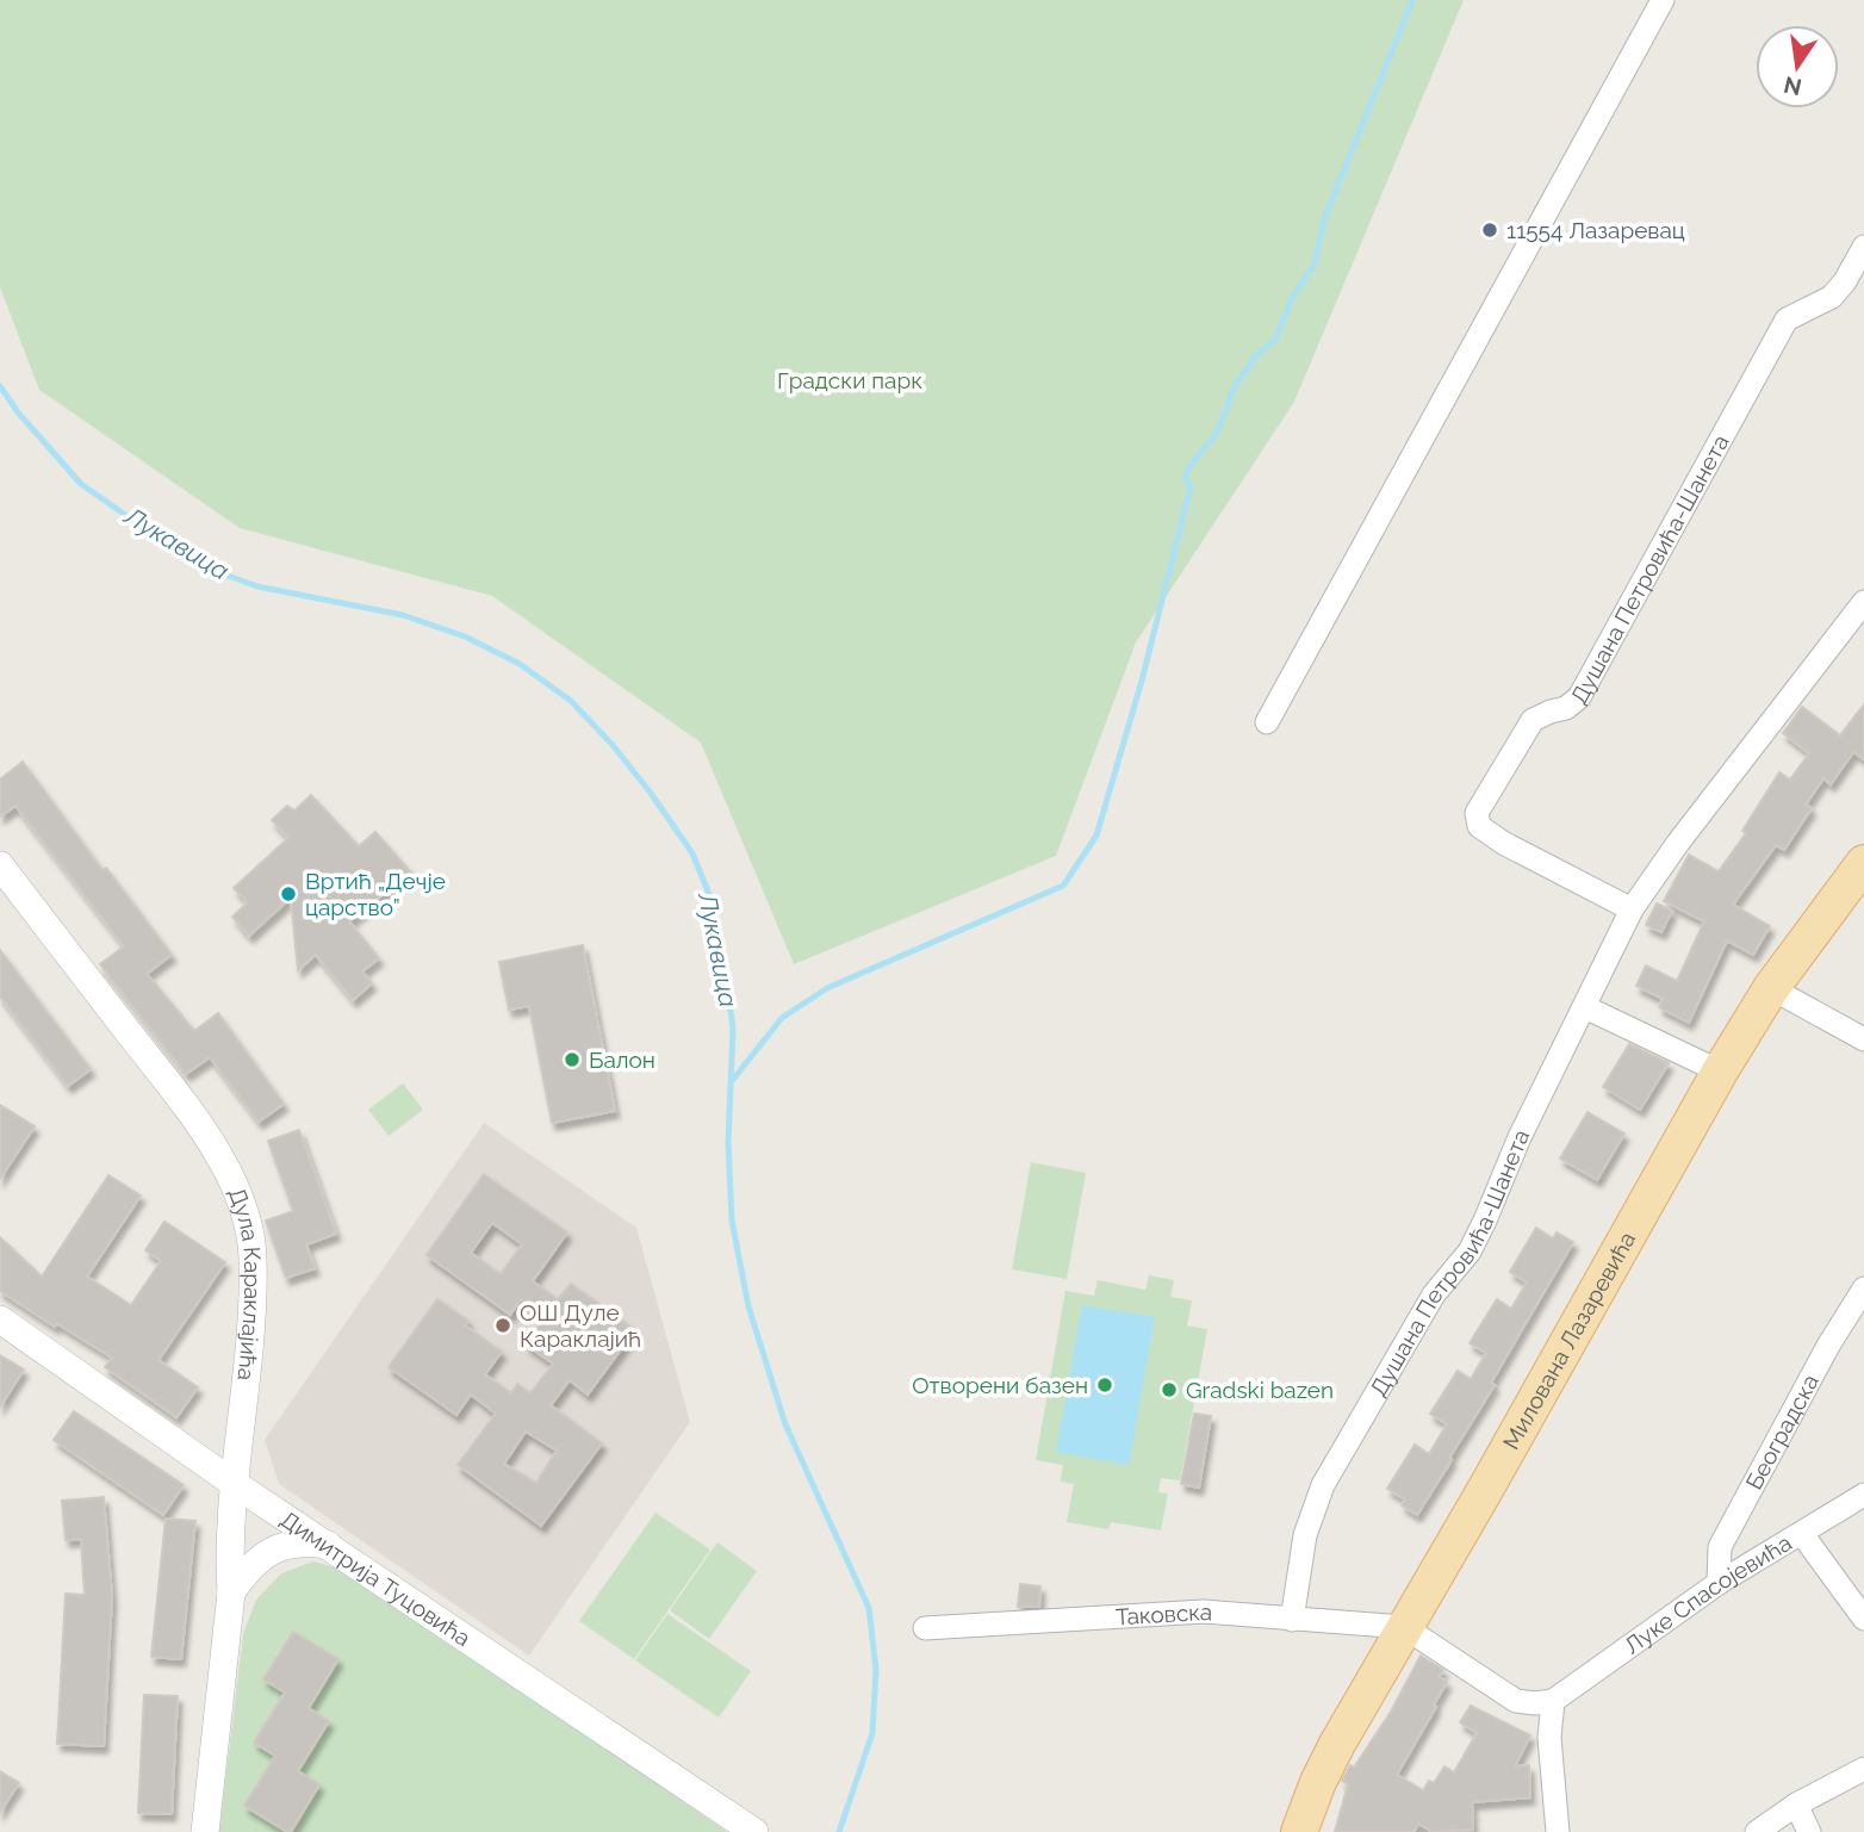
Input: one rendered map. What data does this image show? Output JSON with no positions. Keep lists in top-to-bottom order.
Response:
{
  "streets": {
    "main road": ["Милована Лазаревића"],
    "street": [
      "Душана Петровића-Шанета",
      "Дула Караклајића",
      "Београдска",
      "Димитрија Туцовића",
      "Луке Спасојевића",
      "Таковска"
    ]
  },
  "crossings": [
    ["Душана Петровића-Шанета", "Таковска"],
    ["Дула Караклајића", "Димитрија Туцовића"],
    ["Милована Лазаревића", "Таковска"],
    ["Београдска", "Луке Спасојевића"]
  ],
  "water": ["Лукавица"],
  "parks": ["Градски парк"],
  "places": [
    "11554 Лазаревац",
    "Вртић „Дечје царство”",
    "Балон",
    "ОШ Дуле Караклајић",
    "Отворени базен",
    "Gradski bazen"
  ],
  "north": "bottom"
}
